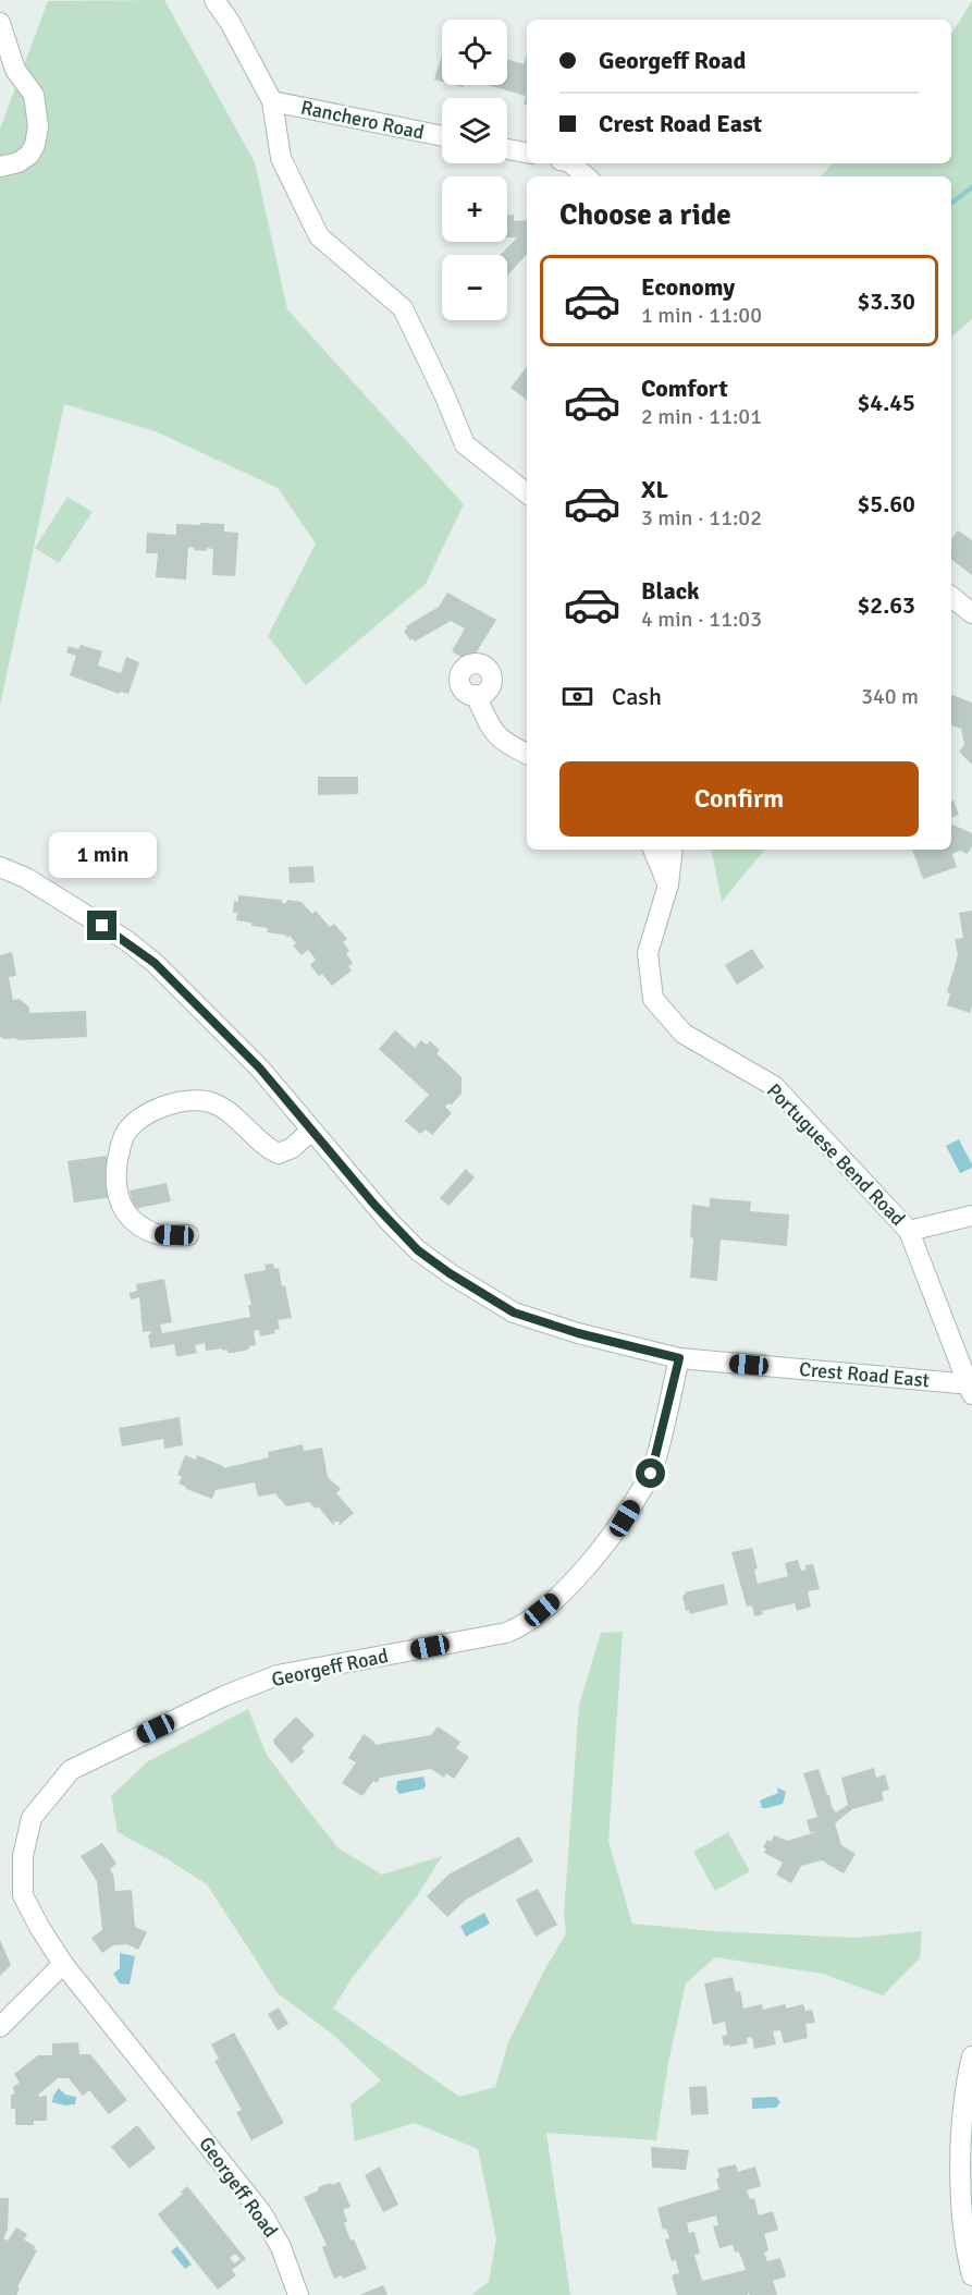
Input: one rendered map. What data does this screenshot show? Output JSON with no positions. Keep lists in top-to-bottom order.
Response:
{
  "streets": {
    "street": [
      "Ranchero Road",
      "Portuguese Bend Road",
      "Crest Road East",
      "Georgeff Road"
    ]
  },
  "crossings": [
    ["Portuguese Bend Road", "Crest Road East"],
    ["Crest Road East", "Georgeff Road"]
  ],
  "page": {
    "map_buttons": ["+", "−"],
    "banner": ["Georgeff Road", "Crest Road East"],
    "heading": "Choose a ride",
    "list": [
      {
        "name": "Economy",
        "note": "1 min · 11:00",
        "value": "$3.30"
      },
      {
        "name": "Comfort",
        "note": "2 min · 11:01",
        "value": "$4.45"
      },
      {
        "name": "XL",
        "note": "3 min · 11:02",
        "value": "$5.60"
      },
      {
        "name": "Black",
        "note": "4 min · 11:03",
        "value": "$2.63"
      }
    ],
    "pay": ["Cash", "340 m"],
    "buttons": "Confirm",
    "bubble": "1 min"
  }
}
